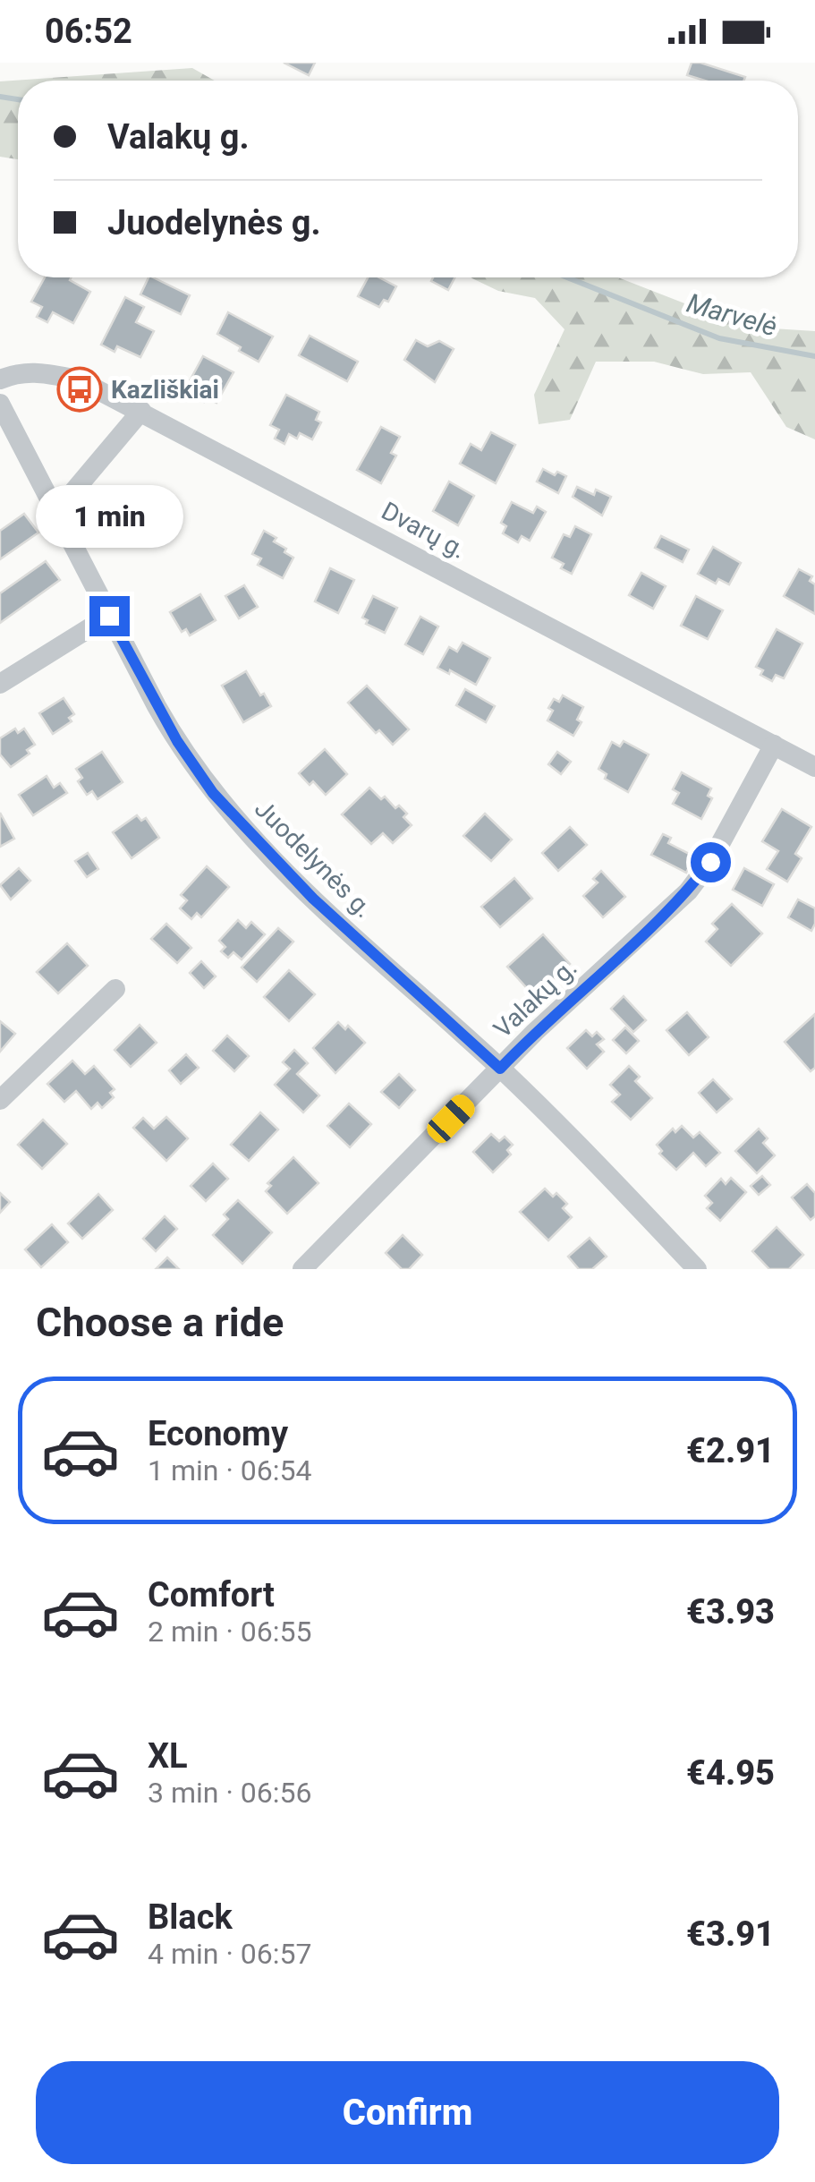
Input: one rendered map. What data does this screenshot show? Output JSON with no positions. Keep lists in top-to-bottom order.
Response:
{
  "streets": {
    "street": ["Dvarų g.", "Juodelynės g.", "Valakų g."]
  },
  "crossings": [
    ["Dvarų g.", "Valakų g."],
    ["Juodelynės g.", "Valakų g."]
  ],
  "water": ["Marvelė"],
  "places": {
    "bus stop": ["Kazliškiai"]
  },
  "page": {
    "status": "06:52",
    "banner": ["Valakų g.", "Juodelynės g."],
    "bubble": "1 min",
    "heading": "Choose a ride",
    "list": [
      {
        "name": "Economy",
        "note": "1 min · 06:54",
        "value": "€2.91"
      },
      {
        "name": "Comfort",
        "note": "2 min · 06:55",
        "value": "€3.93"
      },
      {
        "name": "XL",
        "note": "3 min · 06:56",
        "value": "€4.95"
      },
      {
        "name": "Black",
        "note": "4 min · 06:57",
        "value": "€3.91"
      }
    ],
    "buttons": "Confirm"
  }
}
